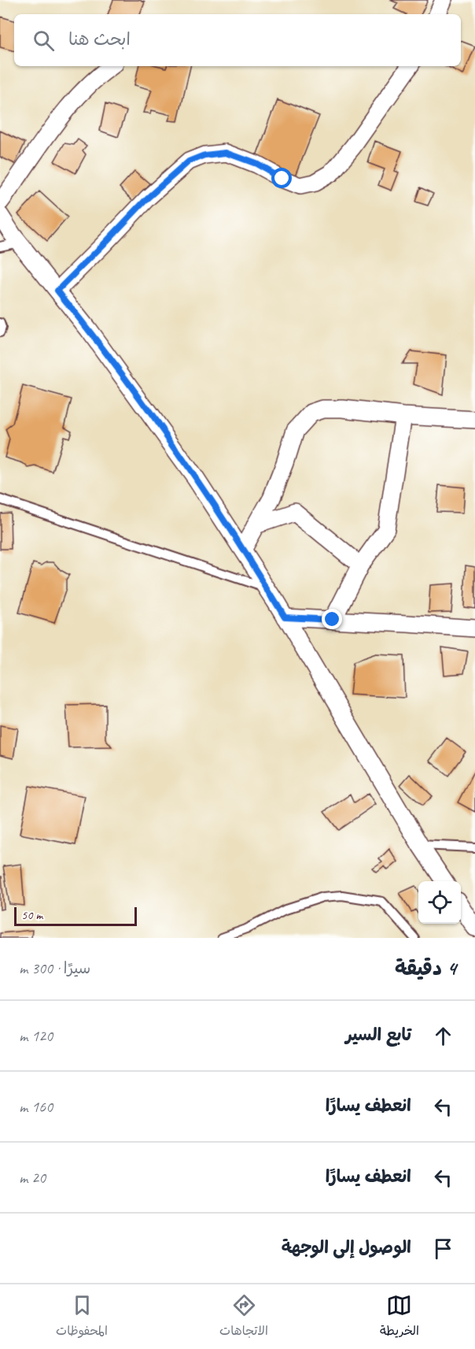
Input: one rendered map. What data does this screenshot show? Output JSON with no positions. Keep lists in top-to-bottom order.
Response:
{
  "scale_bar": "50 m",
  "page": {
    "search": "ابحث هنا",
    "scale": "50 m",
    "heading": ["4 دقيقة", "سيرًا · 300 m"],
    "list": [
      ["تابع السير", "120 m"],
      ["انعطف يسارًا", "160 m"],
      ["انعطف يسارًا", "20 m"],
      "الوصول إلى الوجهة"
    ],
    "nav": ["الخريطة", "الاتجاهات", "المحفوظات"]
  }
}
